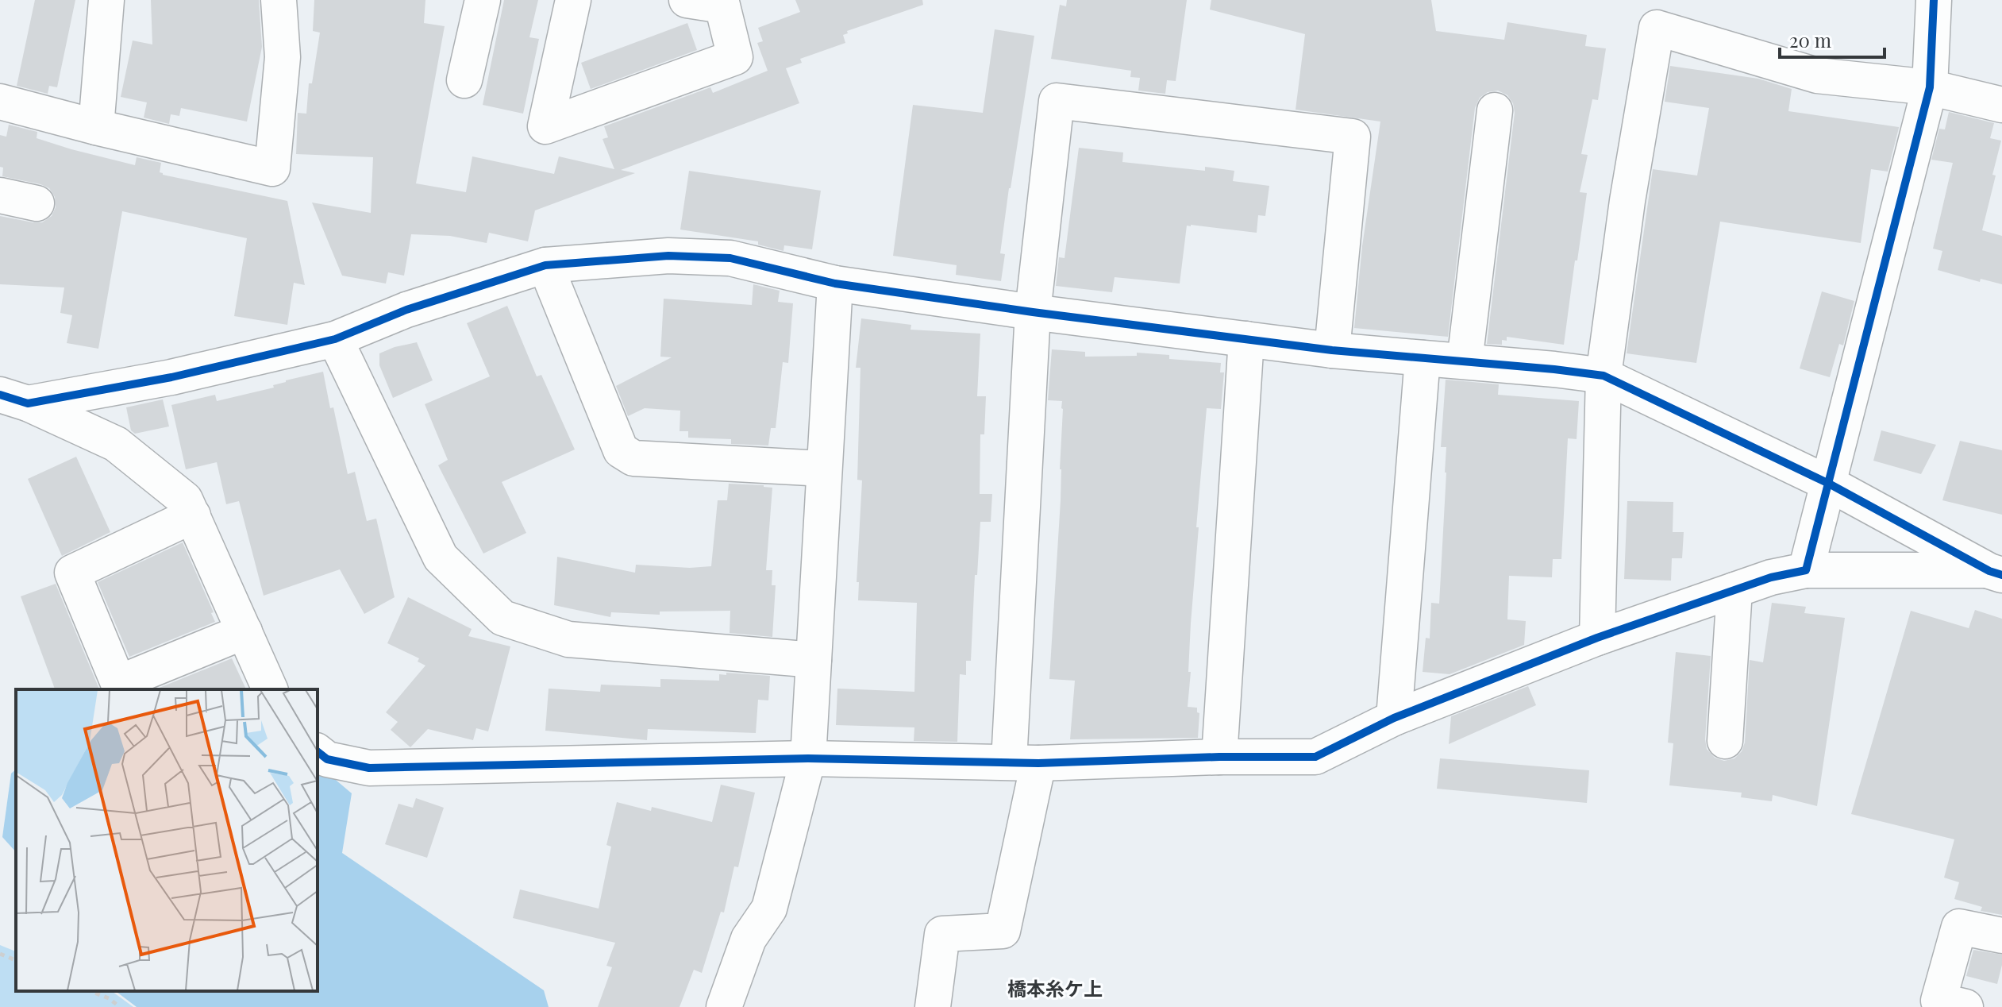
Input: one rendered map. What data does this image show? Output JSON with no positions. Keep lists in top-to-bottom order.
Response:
{
  "districts": ["橋本糸ケ上"],
  "scale_bar": "20 m"
}
